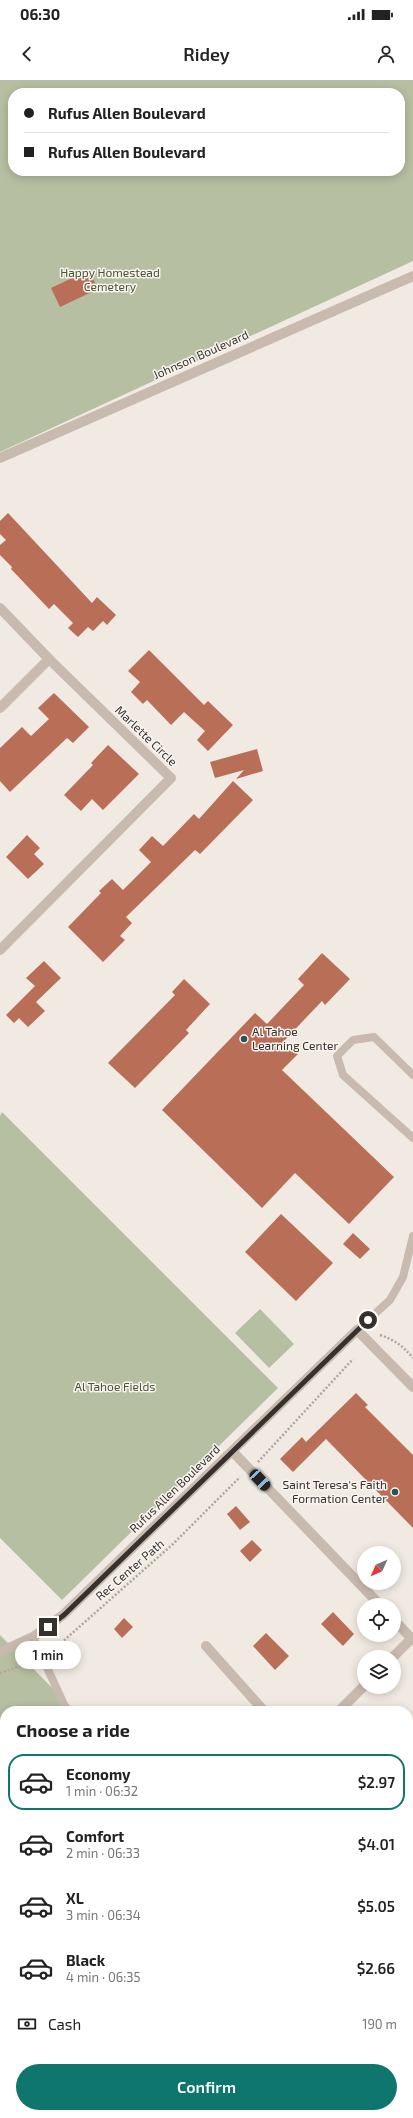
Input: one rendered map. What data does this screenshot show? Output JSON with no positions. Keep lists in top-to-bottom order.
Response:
{
  "streets": {
    "street": ["Johnson Boulevard", "Marlette Circle", "Rufus Allen Boulevard"],
    "path": ["Rec Center Path"]
  },
  "parks": ["Happy Homestead Cemetery", "Al Tahoe Fields"],
  "places": ["Al Tahoe Learning Center", "Saint Teresa's Faith Formation Center"],
  "north": "bottom left",
  "page": {
    "status": "06:30",
    "header": "Ridey",
    "banner": ["Rufus Allen Boulevard", "Rufus Allen Boulevard"],
    "bubble": "1 min",
    "heading": "Choose a ride",
    "list": [
      {
        "name": "Economy",
        "note": "1 min · 06:32",
        "value": "$2.97"
      },
      {
        "name": "Comfort",
        "note": "2 min · 06:33",
        "value": "$4.01"
      },
      {
        "name": "XL",
        "note": "3 min · 06:34",
        "value": "$5.05"
      },
      {
        "name": "Black",
        "note": "4 min · 06:35",
        "value": "$2.66"
      }
    ],
    "pay": ["Cash", "190 m"],
    "buttons": "Confirm"
  }
}
